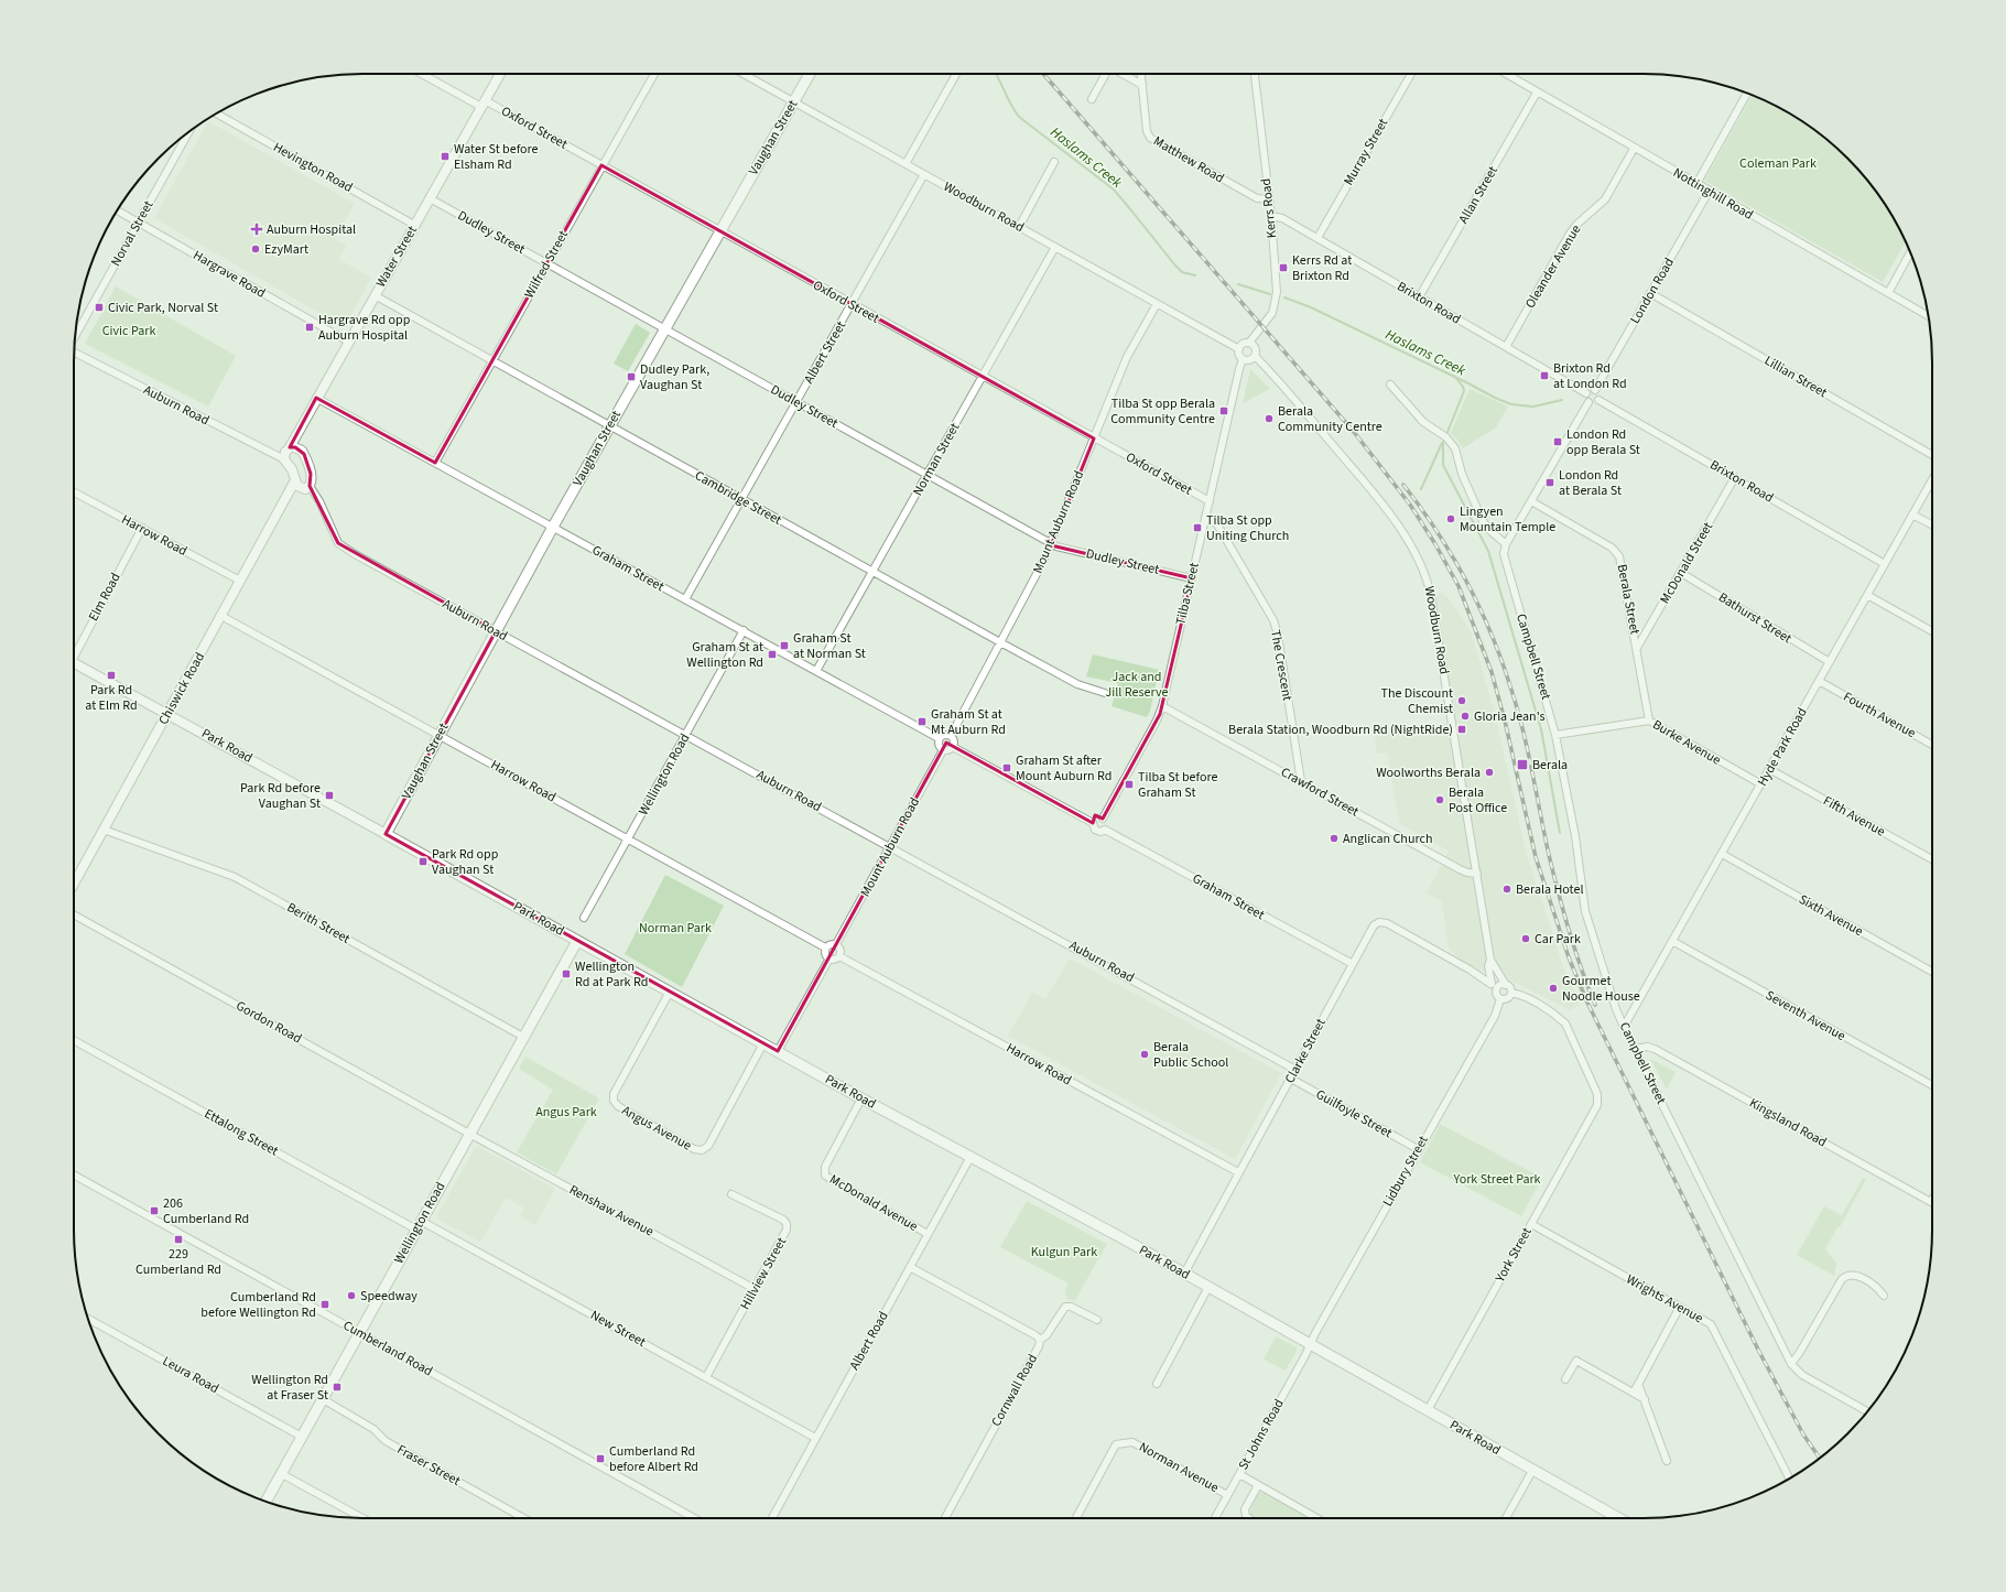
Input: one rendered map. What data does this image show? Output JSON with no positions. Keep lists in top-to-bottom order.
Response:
{
  "streets": {
    "main road": ["Vaughan Street", "Park Road", "Wellington Road"],
    "street": [
      "Oxford Street",
      "Murray Street",
      "Matthew Road",
      "Hevington Road",
      "Nottinghill Road",
      "Allan Street",
      "Woodburn Road",
      "Kerrs Road",
      "Dudley Street",
      "Norval Street",
      "Water Street",
      "Wilfred Street",
      "Oleander Avenue",
      "Hargrave Road",
      "London Road",
      "Brixton Road",
      "Albert Street",
      "Lillian Street",
      "Auburn Road",
      "Norman Street",
      "Cambridge Street",
      "Mount Auburn Road",
      "Harrow Road",
      "McDonald Street",
      "Graham Street",
      "Tilba Street",
      "Elm Road",
      "Berala Street",
      "Bathurst Street",
      "Campbell Street",
      "The Crescent",
      "Chiswick Road",
      "Fourth Avenue",
      "Burke Avenue",
      "Hyde Park Road",
      "Crawford Street",
      "Fifth Avenue",
      "Sixth Avenue",
      "Berith Street",
      "Seventh Avenue",
      "Gordon Road",
      "Clarke Street",
      "Guilfoyle Street",
      "Kingsland Road",
      "Angus Avenue",
      "Ettalong Street",
      "Lidbury Street",
      "McDonald Avenue",
      "Renshaw Avenue",
      "York Street",
      "Hillview Street",
      "Wrights Avenue",
      "New Street",
      "Albert Road",
      "Cumberland Road",
      "Leura Road",
      "Cornwall Road",
      "St Johns Road",
      "Fraser Street",
      "Norman Avenue"
    ]
  },
  "crossings": [
    ["Oxford Street", "Vaughan Street"],
    ["Oxford Street", "Water Street"],
    ["Oxford Street", "Wilfred Street"],
    ["Oxford Street", "Albert Street"],
    ["Oxford Street", "Norman Street"],
    ["Oxford Street", "Mount Auburn Road"],
    ["Oxford Street", "Tilba Street"],
    ["Vaughan Street", "Woodburn Road"],
    ["Vaughan Street", "Dudley Street"],
    ["Vaughan Street", "Auburn Road"],
    ["Vaughan Street", "Cambridge Street"],
    ["Vaughan Street", "Harrow Road"],
    ["Vaughan Street", "Graham Street"],
    ["Vaughan Street", "Park Road"],
    ["Murray Street", "Brixton Road"],
    ["Matthew Road", "Kerrs Road"],
    ["Hevington Road", "Water Street"],
    ["Nottinghill Road", "Allan Street"],
    ["Nottinghill Road", "Oleander Avenue"],
    ["Nottinghill Road", "London Road"],
    ["Allan Street", "Brixton Road"],
    ["Woodburn Road", "Kerrs Road"],
    ["Woodburn Road", "Albert Street"],
    ["Woodburn Road", "Norman Street"],
    ["Woodburn Road", "Mount Auburn Road"],
    ["Woodburn Road", "Tilba Street"],
    ["Woodburn Road", "Crawford Street"],
    ["Woodburn Road", "Clarke Street"],
    ["Woodburn Road", "Lidbury Street"],
    ["Woodburn Road", "York Street"],
    ["Kerrs Road", "Brixton Road"],
    ["Kerrs Road", "Tilba Street"],
    ["Dudley Street", "Water Street"],
    ["Dudley Street", "Wilfred Street"],
    ["Dudley Street", "Albert Street"],
    ["Dudley Street", "Norman Street"],
    ["Dudley Street", "Mount Auburn Road"],
    ["Dudley Street", "Tilba Street"],
    ["Norval Street", "Hargrave Road"],
    ["Water Street", "Hargrave Road"],
    ["Water Street", "Auburn Road"],
    ["Water Street", "Cambridge Street"],
    ["Water Street", "Graham Street"],
    ["Wilfred Street", "Cambridge Street"],
    ["Wilfred Street", "Graham Street"],
    ["Oleander Avenue", "Brixton Road"],
    ["London Road", "Brixton Road"],
    ["London Road", "Lillian Street"],
    ["Brixton Road", "McDonald Street"],
    ["Brixton Road", "Hyde Park Road"],
    ["Albert Street", "Cambridge Street"],
    ["Albert Street", "Graham Street"],
    ["Auburn Road", "Mount Auburn Road"],
    ["Auburn Road", "Wellington Road"],
    ["Auburn Road", "Clarke Street"],
    ["Norman Street", "Cambridge Street"],
    ["Norman Street", "Graham Street"],
    ["Cambridge Street", "Mount Auburn Road"],
    ["Mount Auburn Road", "Harrow Road"],
    ["Mount Auburn Road", "Graham Street"],
    ["Harrow Road", "Elm Road"],
    ["Harrow Road", "Chiswick Road"],
    ["Harrow Road", "Wellington Road"],
    ["Harrow Road", "Clarke Street"],
    ["McDonald Street", "Berala Street"],
    ["McDonald Street", "Bathurst Street"],
    ["Graham Street", "Tilba Street"],
    ["Graham Street", "Wellington Road"],
    ["Graham Street", "Clarke Street"],
    ["Tilba Street", "The Crescent"],
    ["Tilba Street", "Crawford Street"],
    ["Berala Street", "Campbell Street"],
    ["Berala Street", "Burke Avenue"],
    ["Bathurst Street", "Hyde Park Road"],
    ["Campbell Street", "Burke Avenue"],
    ["Campbell Street", "Hyde Park Road"],
    ["Campbell Street", "Kingsland Road"],
    ["The Crescent", "Crawford Street"],
    ["Chiswick Road", "Park Road"],
    ["Chiswick Road", "Berith Street"],
    ["Fourth Avenue", "Hyde Park Road"],
    ["Burke Avenue", "Hyde Park Road"],
    ["Park Road", "Wellington Road"],
    ["Park Road", "Clarke Street"],
    ["Park Road", "Angus Avenue"],
    ["Park Road", "Lidbury Street"],
    ["Park Road", "McDonald Avenue"],
    ["Park Road", "York Street"],
    ["Park Road", "Albert Road"],
    ["Park Road", "St Johns Road"],
    ["Hyde Park Road", "Fifth Avenue"],
    ["Hyde Park Road", "Sixth Avenue"],
    ["Hyde Park Road", "Seventh Avenue"],
    ["Wellington Road", "Berith Street"],
    ["Wellington Road", "Gordon Road"],
    ["Wellington Road", "Ettalong Street"],
    ["Wellington Road", "Renshaw Avenue"],
    ["Wellington Road", "New Street"],
    ["Wellington Road", "Cumberland Road"],
    ["Wellington Road", "Leura Road"],
    ["Wellington Road", "Fraser Street"],
    ["Gordon Road", "Renshaw Avenue"],
    ["Clarke Street", "Guilfoyle Street"],
    ["Clarke Street", "Lidbury Street"],
    ["Clarke Street", "York Street"],
    ["Guilfoyle Street", "Lidbury Street"],
    ["Ettalong Street", "New Street"],
    ["Lidbury Street", "York Street"],
    ["Lidbury Street", "St Johns Road"],
    ["McDonald Avenue", "Albert Road"],
    ["Renshaw Avenue", "Hillview Street"],
    ["York Street", "Wrights Avenue"],
    ["Hillview Street", "New Street"],
    ["New Street", "Albert Road"],
    ["Albert Road", "Cornwall Road"],
    ["St Johns Road", "Norman Avenue"]
  ],
  "water": ["Haslams Creek"],
  "parks": [
    "Coleman Park",
    "Civic Park",
    "Jack and Jill Reserve",
    "Norman Park",
    "Angus Park",
    "York Street Park",
    "Kulgun Park"
  ],
  "places": {
    "transit": [
      "Water St before Elsham Rd",
      "Kerrs Rd at Brixton Rd",
      "Civic Park, Norval St",
      "Hargrave Rd opp Auburn Hospital",
      "Brixton Rd at London Rd",
      "Dudley Park, Vaughan St",
      "Tilba St opp Berala Community Centre",
      "London Rd opp Berala St",
      "London Rd at Berala St",
      "Tilba St opp Uniting Church",
      "Graham St at Norman St",
      "Graham St at Wellington Rd",
      "Park Rd at Elm Rd",
      "Graham St at Mt Auburn Rd",
      "Berala Station, Woodburn Rd (NightRide)",
      "Berala",
      "Graham St after Mount Auburn Rd",
      "Tilba St before Graham St",
      "Park Rd before Vaughan St",
      "Park Rd opp Vaughan St",
      "Wellington Rd at Park Rd",
      "206 Cumberland Rd",
      "229 Cumberland Rd",
      "Cumberland Rd before Wellington Rd",
      "Wellington Rd at Fraser St",
      "Cumberland Rd before Albert Rd"
    ],
    "health": ["Auburn Hospital"],
    "other": [
      "EzyMart",
      "Berala Community Centre",
      "Lingyen Mountain Temple",
      "The Discount Chemist",
      "Gloria Jean's",
      "Woolworths Berala",
      "Berala Post Office",
      "Anglican Church",
      "Berala Hotel",
      "Car Park",
      "Gourmet Noodle House",
      "Berala Public School",
      "Speedway"
    ]
  }
}
